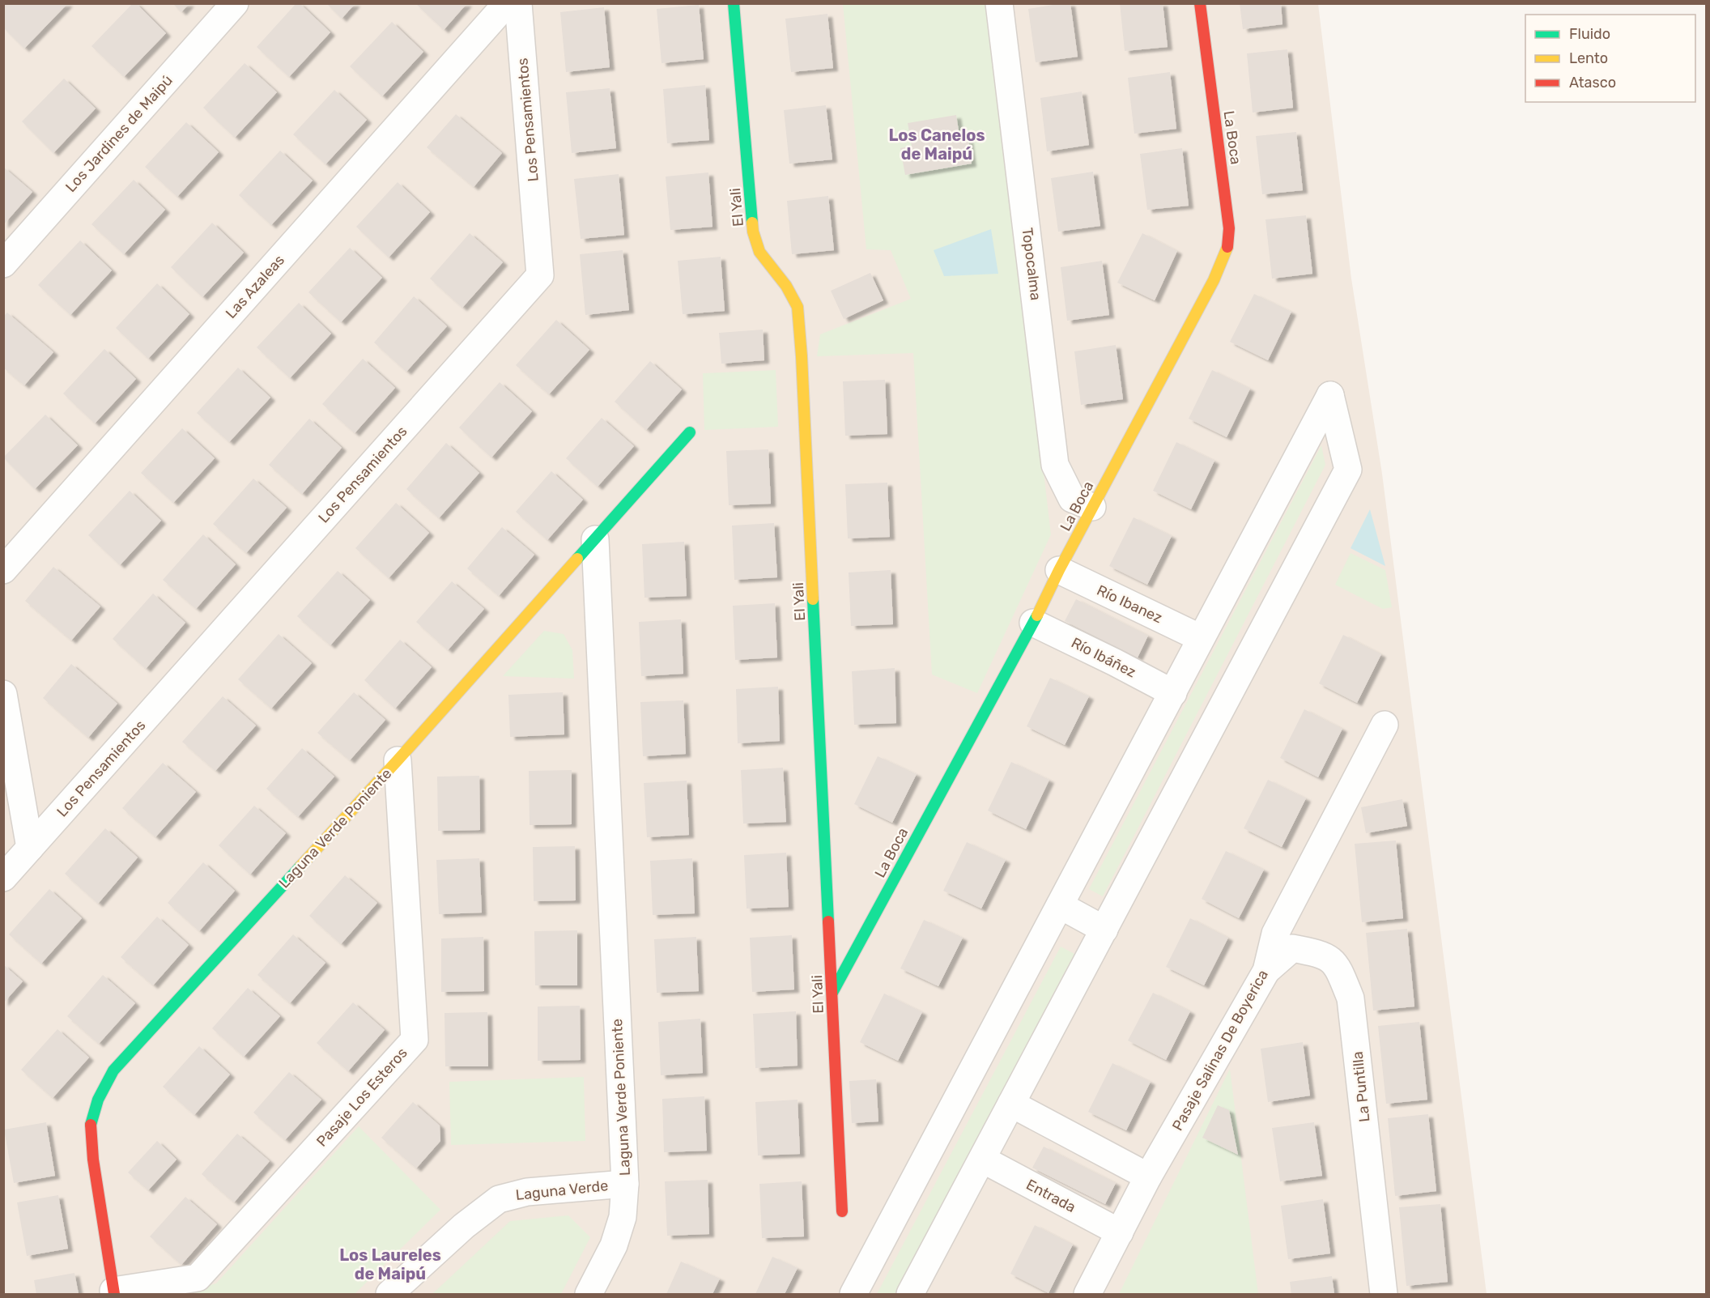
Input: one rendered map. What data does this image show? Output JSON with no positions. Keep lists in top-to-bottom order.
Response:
{
  "streets": {
    "street": [
      "Los Pensamientos",
      "Los Jardines de Maipú",
      "La Boca",
      "El Yali",
      "Topocalma",
      "Las Azaleas",
      "Río Ibanez",
      "Río Ibáñez",
      "Laguna Verde Poniente",
      "Pasaje Salinas De Boyerica",
      "La Puntilla",
      "Pasaje Los Esteros",
      "Laguna Verde",
      "Entrada"
    ]
  },
  "crossings": [
    ["La Boca", "El Yali"],
    ["La Boca", "Topocalma"],
    ["La Boca", "Río Ibanez"],
    ["La Boca", "Río Ibáñez"],
    ["Laguna Verde Poniente", "Pasaje Los Esteros"],
    ["Laguna Verde Poniente", "Laguna Verde"],
    ["Pasaje Salinas De Boyerica", "La Puntilla"],
    ["Pasaje Salinas De Boyerica", "Entrada"]
  ],
  "districts": ["Los Canelos de Maipú", "Los Laureles de Maipú"],
  "legend": ["Fluido", "Lento", "Atasco"]
}
